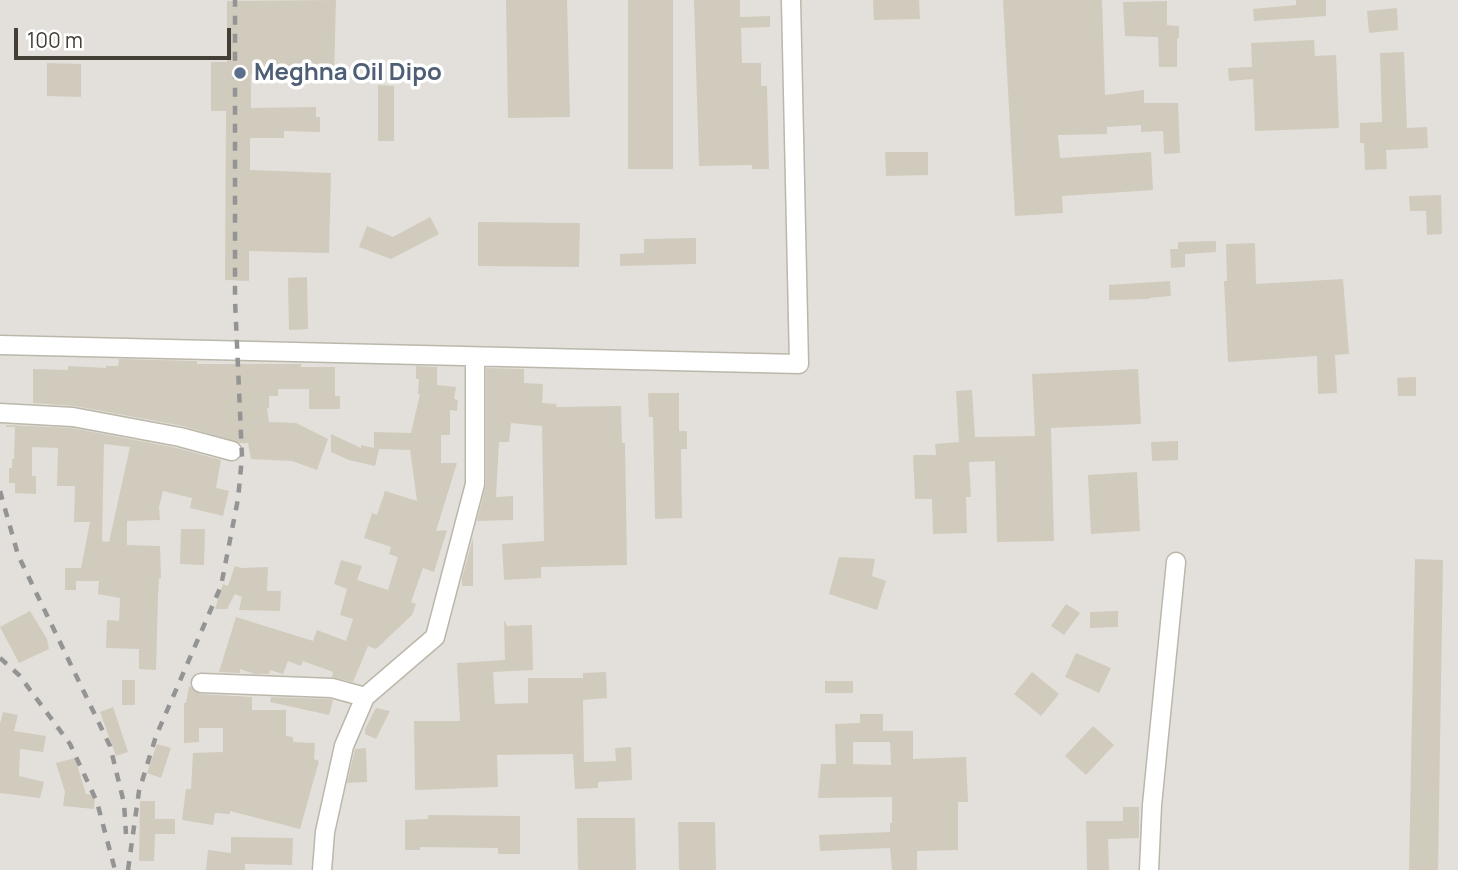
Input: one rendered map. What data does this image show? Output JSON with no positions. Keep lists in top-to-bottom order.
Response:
{
  "places": ["Meghna Oil Dipo"],
  "scale_bar": "100 m"
}
